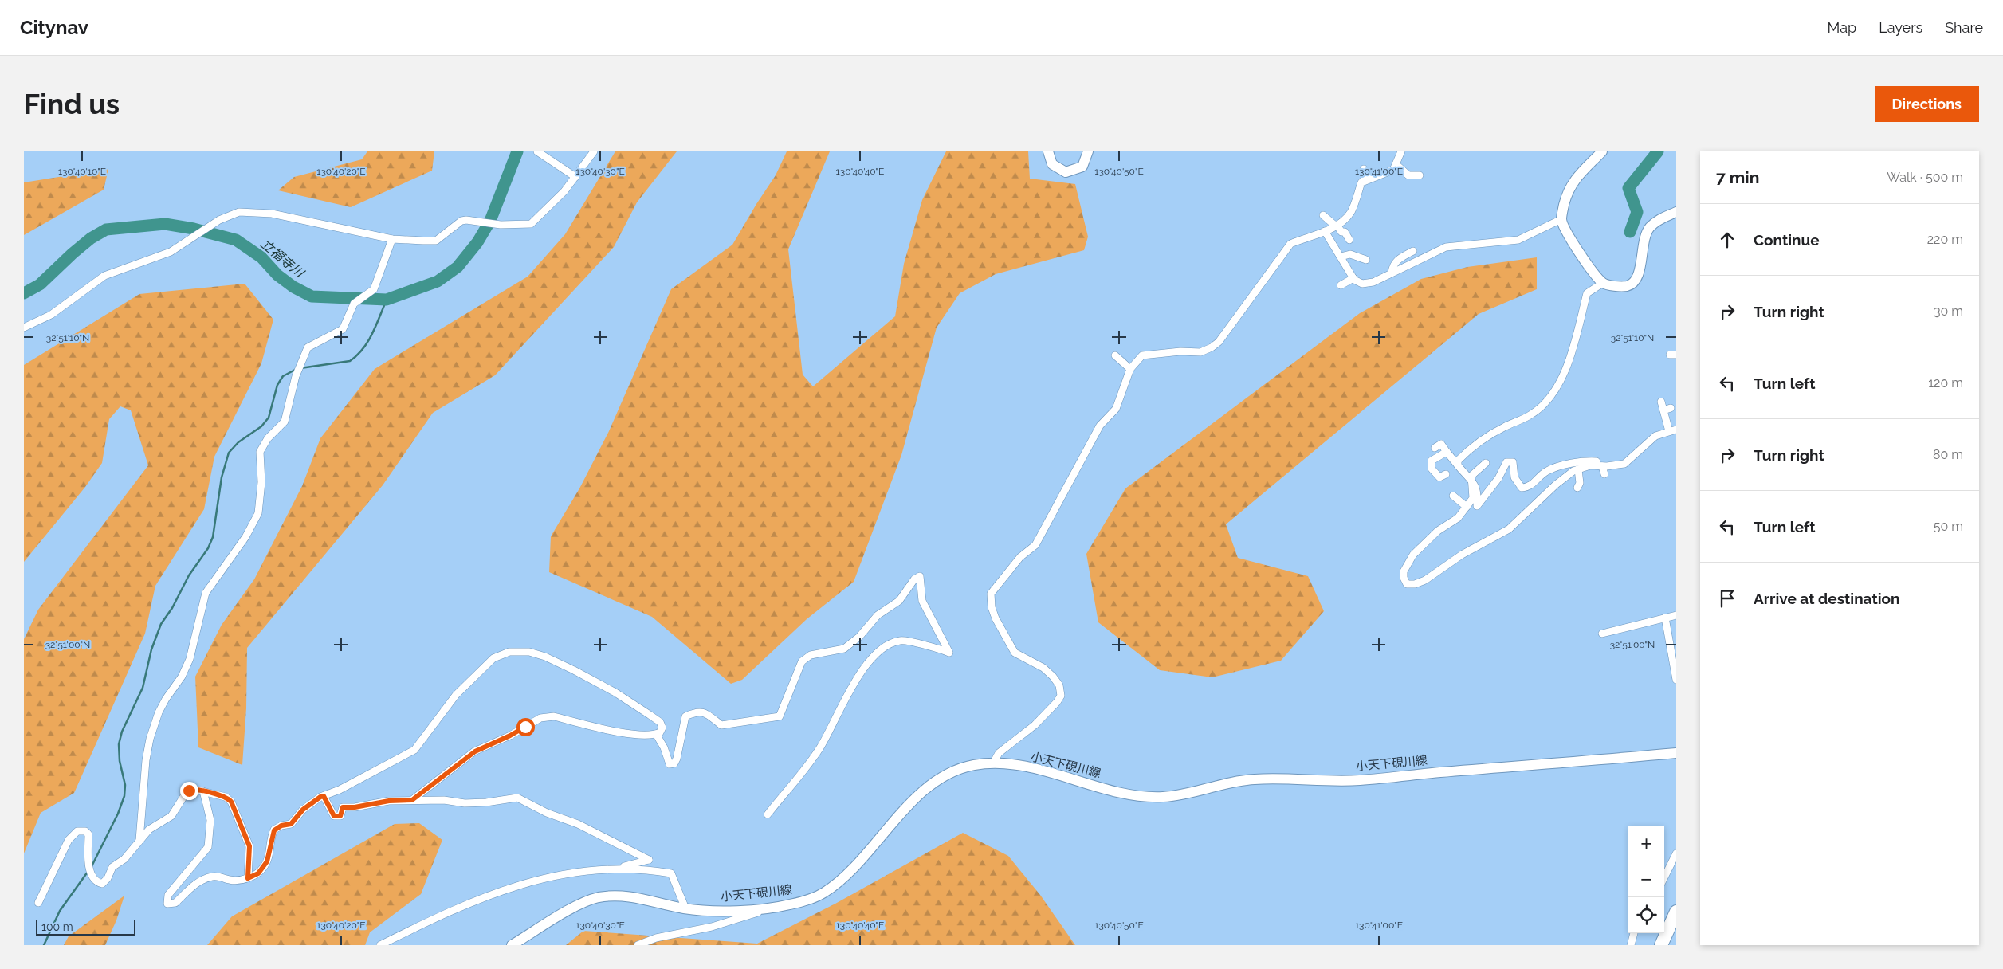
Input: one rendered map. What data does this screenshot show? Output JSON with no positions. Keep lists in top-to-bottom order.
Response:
{
  "streets": {
    "main road": ["小天下硯川線"]
  },
  "water": ["立福寺川"],
  "scale_bar": "100 m",
  "page": {
    "header": "Citynav",
    "nav": ["Map", "Layers", "Share"],
    "buttons": "Directions",
    "title": "Find us",
    "heading": ["7 min", "Walk · 500 m"],
    "list": [
      ["Continue", "220 m"],
      ["Turn right", "30 m"],
      ["Turn left", "120 m"],
      ["Turn right", "80 m"],
      ["Turn left", "50 m"],
      "Arrive at destination"
    ],
    "map_buttons": ["+", "−"],
    "scale": "100 m"
  },
  "coordinates": [
    "130°40'10\"E",
    "130°40'20\"E",
    "130°40'30\"E",
    "130°40'40\"E",
    "130°40'50\"E",
    "130°41'00\"E",
    "32°51'10\"N",
    "32°51'00\"N"
  ]
}
